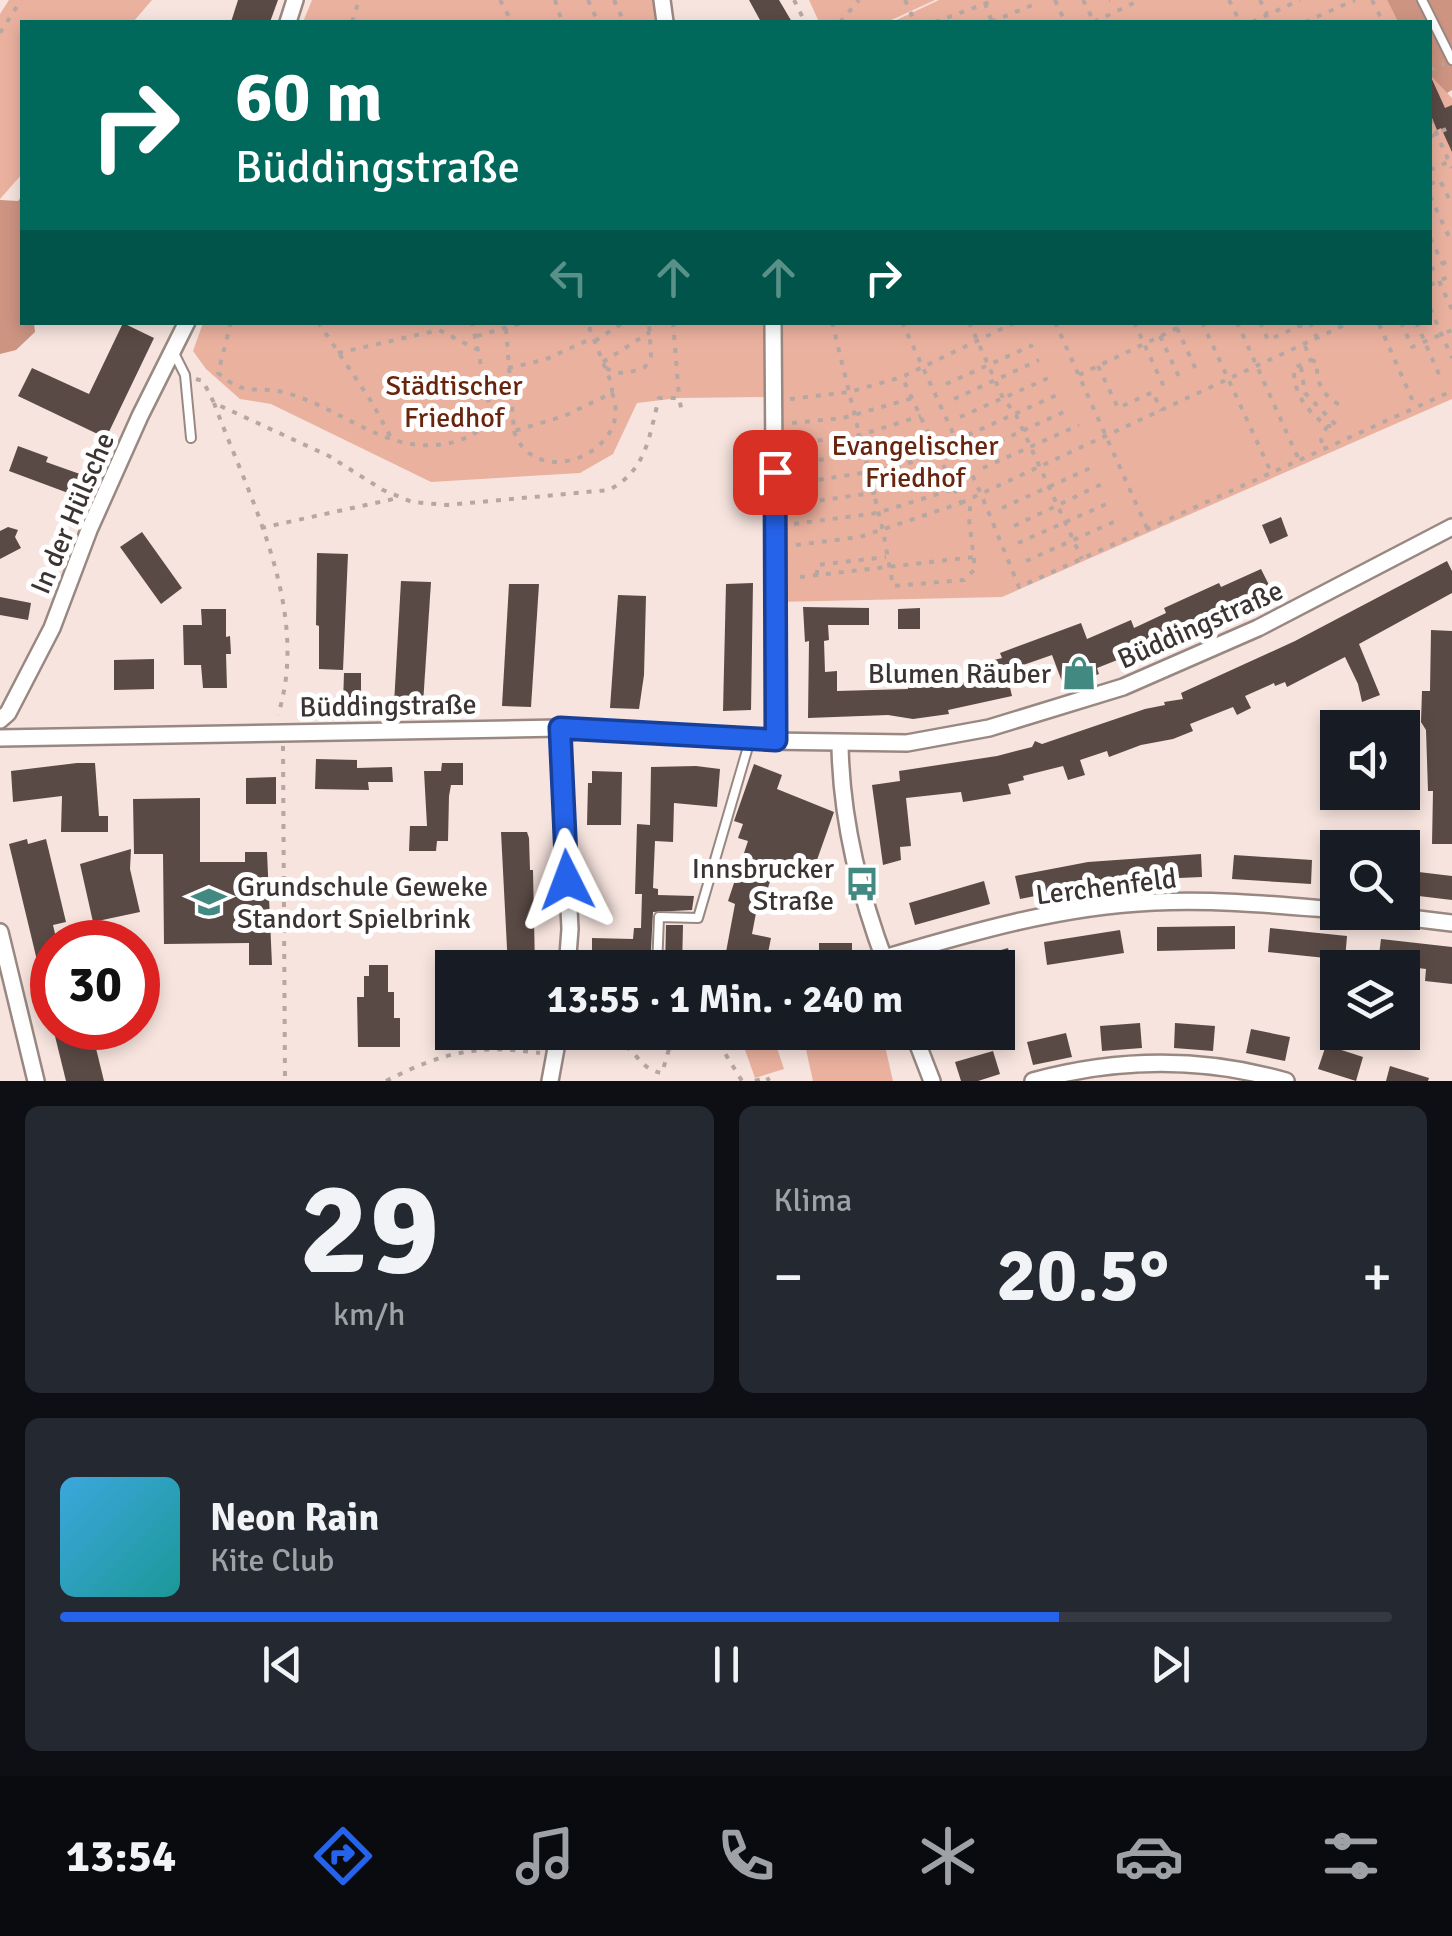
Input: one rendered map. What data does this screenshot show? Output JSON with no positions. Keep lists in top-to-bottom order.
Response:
{
  "streets": {
    "street": ["In der Hülsche", "Büddingstraße", "Lerchenfeld"]
  },
  "parks": ["Städtischer Friedhof", "Evangelischer Friedhof"],
  "places": {
    "shop": ["Blumen Räuber"],
    "bus stop": ["Innsbrucker Straße"],
    "school or university": ["Grundschule Geweke Standort Spielbrink"]
  },
  "page": {
    "turn": ["60 m", "Büddingstraße"],
    "limit": "30",
    "trip": "13:55 · 1 Min. · 240 m",
    "tile": [
      ["29", "km/h"],
      "Klima"
    ],
    "heat": ["−", "20.5°", "+"],
    "song": ["Neon Rain", "Kite Club"],
    "tabs": "13:54"
  }
}
